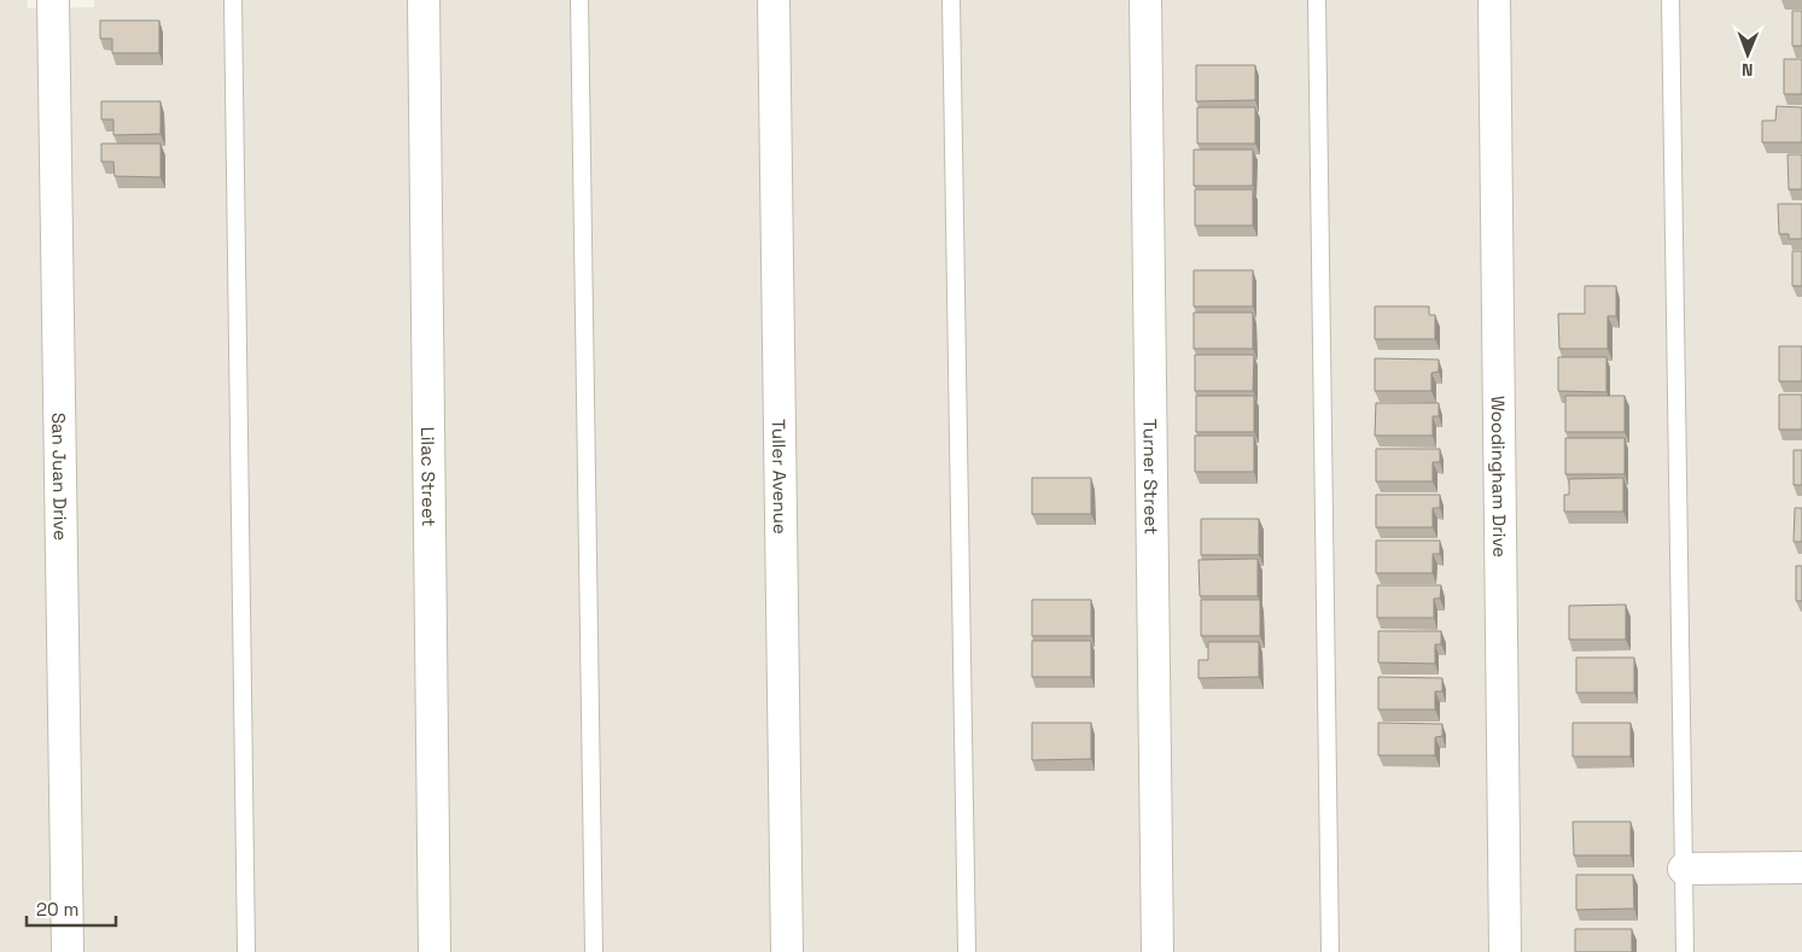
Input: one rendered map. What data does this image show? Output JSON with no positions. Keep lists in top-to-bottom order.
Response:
{
  "streets": {
    "street": [
      "San Juan Drive",
      "Lilac Street",
      "Tuller Avenue",
      "Turner Street",
      "Woodingham Drive"
    ]
  },
  "scale_bar": "20 m",
  "north": "bottom"
}
